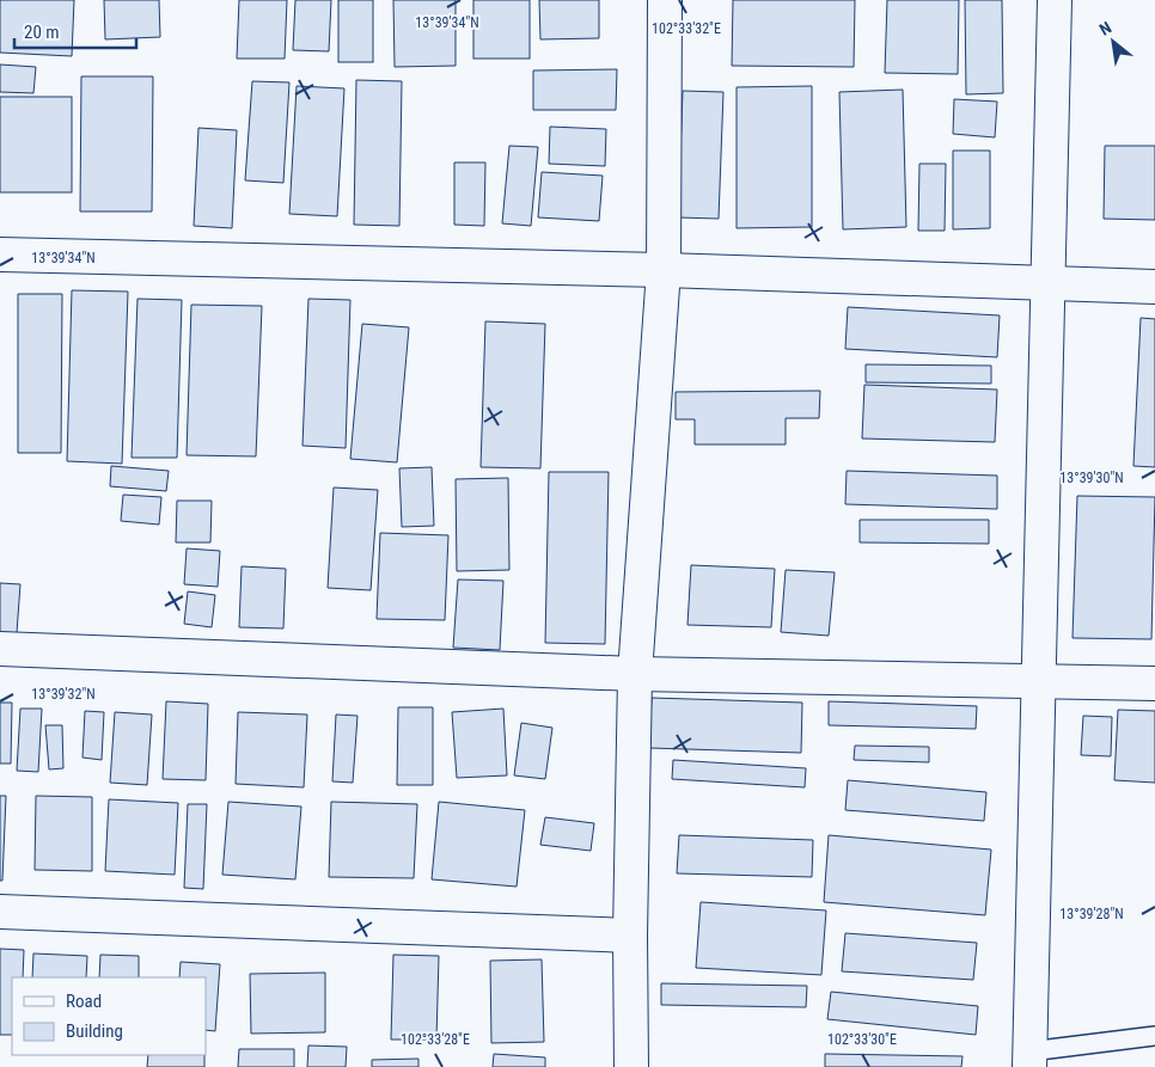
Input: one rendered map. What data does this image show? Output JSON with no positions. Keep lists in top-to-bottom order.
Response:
{
  "legend": ["Road", "Building"],
  "scale_bar": "20 m",
  "north": "top left",
  "coordinates": [
    "13°39'34\"N",
    "102°33'32\"E",
    "13°39'30\"N",
    "13°39'32\"N",
    "13°39'28\"N",
    "102°33'28\"E",
    "102°33'30\"E"
  ]
}
